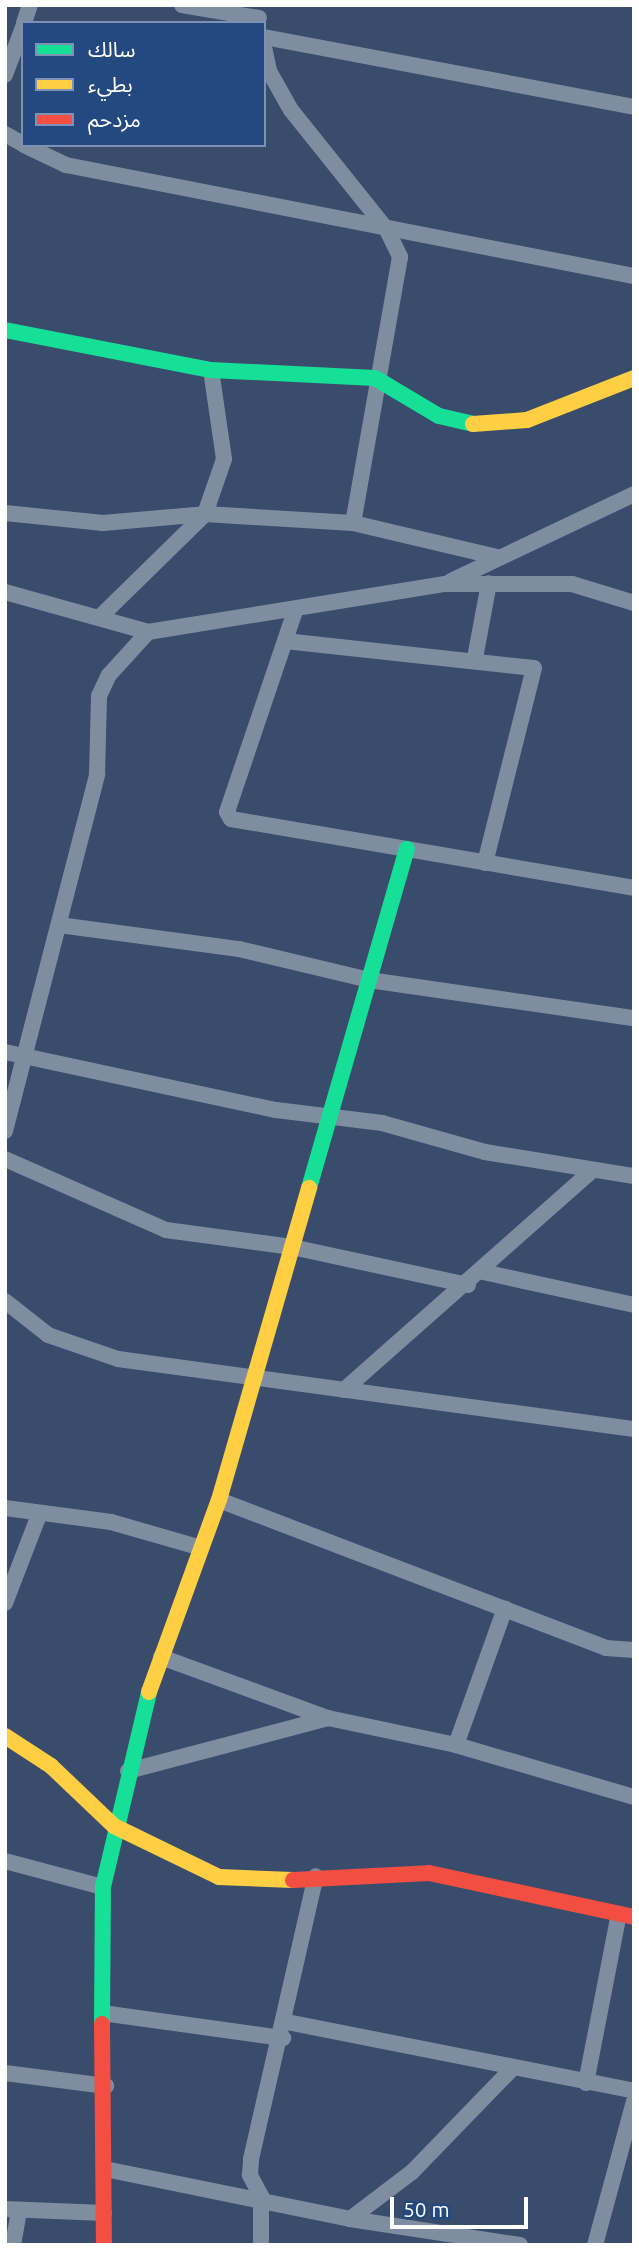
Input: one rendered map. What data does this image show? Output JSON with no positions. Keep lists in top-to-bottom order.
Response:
{
  "legend": ["سالك", "بطيء", "مزدحم"],
  "scale_bar": "50 m"
}
